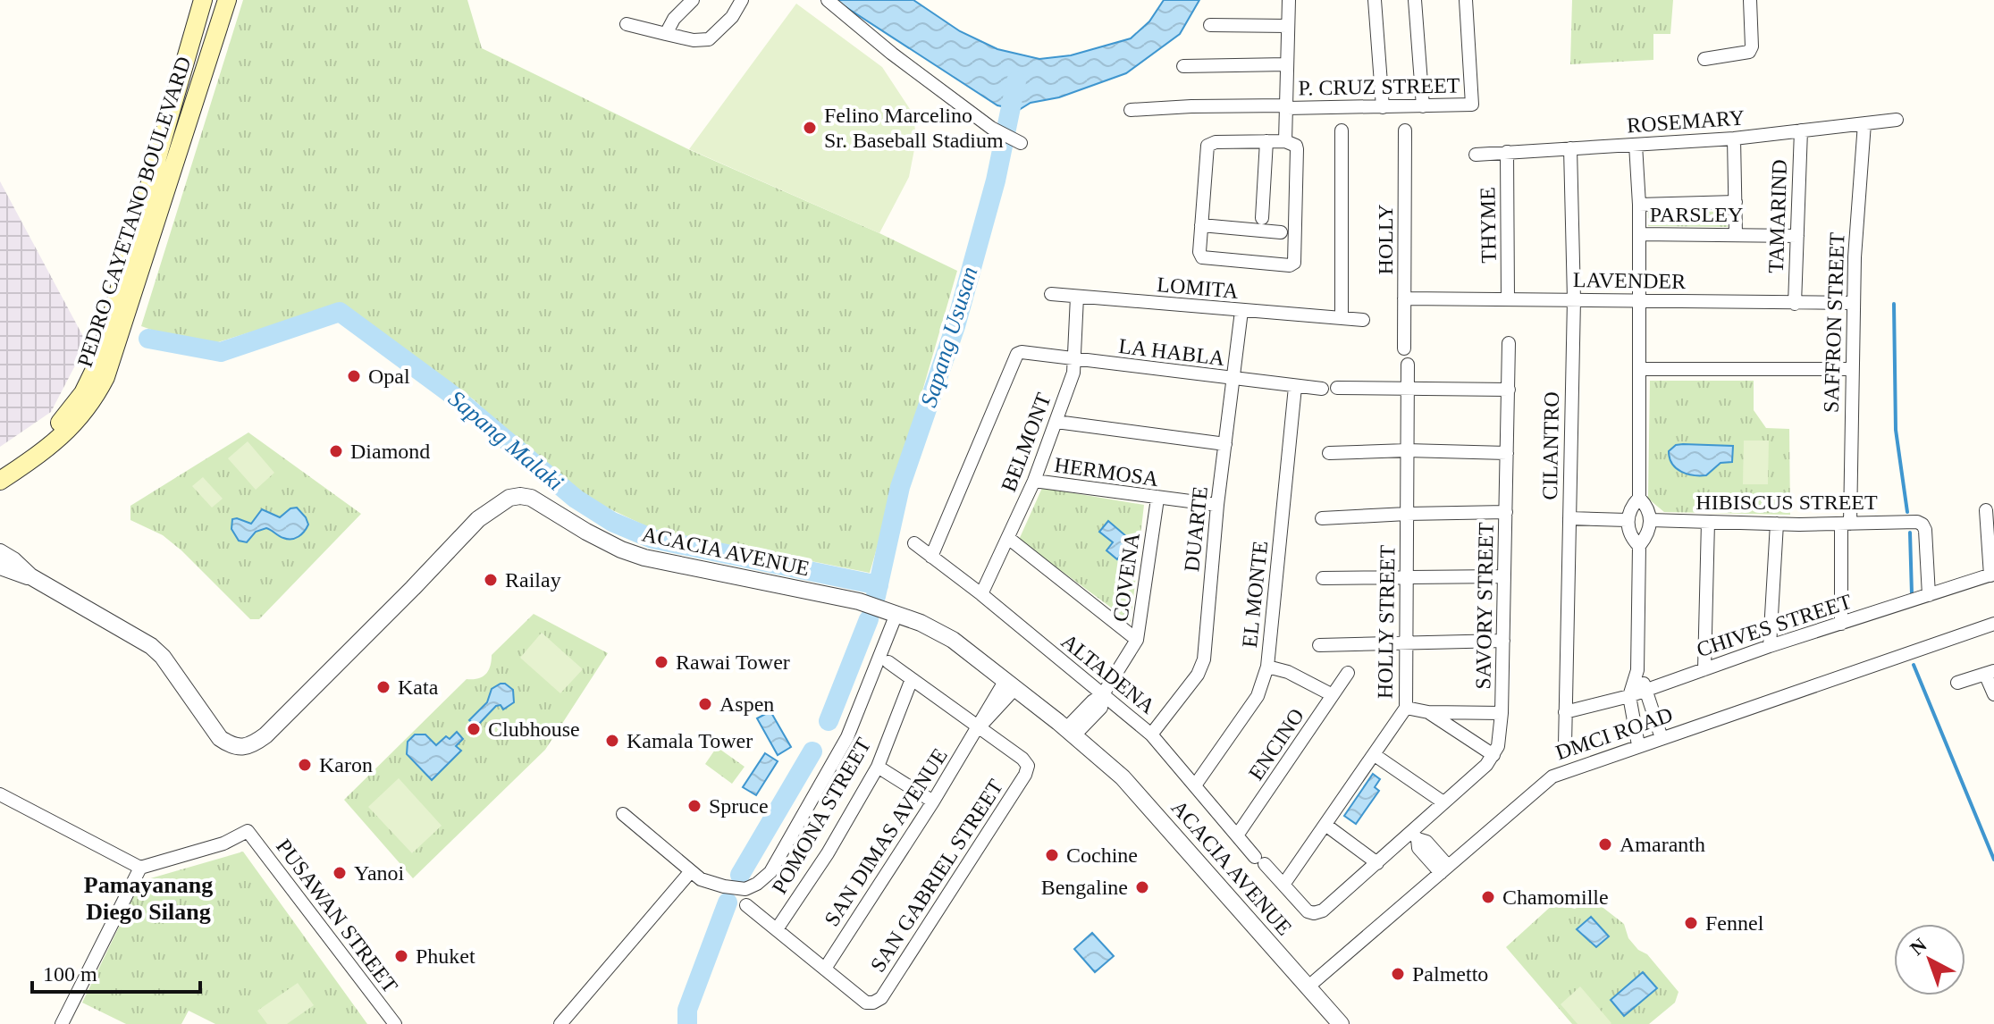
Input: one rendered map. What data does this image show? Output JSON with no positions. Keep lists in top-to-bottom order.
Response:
{
  "streets": {
    "main road": ["PEDRO CAYETANO BOULEVARD"],
    "street": [
      "P. CRUZ STREET",
      "ROSEMARY",
      "PARSLEY",
      "TAMARIND",
      "THYME",
      "HOLLY",
      "LAVENDER",
      "LOMITA",
      "SAFFRON STREET",
      "LA HABLA",
      "BELMONT",
      "CILANTRO",
      "HERMOSA",
      "HIBISCUS STREET",
      "DUARTE",
      "ACACIA AVENUE",
      "COVENA",
      "EL MONTE",
      "SAVORY STREET",
      "HOLLY STREET",
      "CHIVES STREET",
      "ALTADENA",
      "DMCI ROAD",
      "ENCINO",
      "POMONA STREET",
      "SAN DIMAS AVENUE",
      "SAN GABRIEL STREET",
      "PUSAWAN STREET"
    ]
  },
  "crossings": [
    ["ROSEMARY", "TAMARIND"],
    ["ROSEMARY", "THYME"],
    ["ROSEMARY", "SAFFRON STREET"],
    ["ROSEMARY", "CILANTRO"],
    ["PARSLEY", "TAMARIND"],
    ["TAMARIND", "LAVENDER"],
    ["THYME", "LAVENDER"],
    ["HOLLY", "LAVENDER"],
    ["LAVENDER", "SAFFRON STREET"],
    ["LAVENDER", "CILANTRO"],
    ["LOMITA", "BELMONT"],
    ["LOMITA", "DUARTE"],
    ["SAFFRON STREET", "HIBISCUS STREET"],
    ["SAFFRON STREET", "CHIVES STREET"],
    ["LA HABLA", "BELMONT"],
    ["LA HABLA", "DUARTE"],
    ["LA HABLA", "EL MONTE"],
    ["LA HABLA", "ALTADENA"],
    ["BELMONT", "HERMOSA"],
    ["BELMONT", "ALTADENA"],
    ["CILANTRO", "CHIVES STREET"],
    ["HERMOSA", "DUARTE"],
    ["HERMOSA", "COVENA"],
    ["HIBISCUS STREET", "CHIVES STREET"],
    ["DUARTE", "ALTADENA"],
    ["ACACIA AVENUE", "COVENA"],
    ["ACACIA AVENUE", "DMCI ROAD"],
    ["ACACIA AVENUE", "SAN DIMAS AVENUE"],
    ["COVENA", "ALTADENA"],
    ["EL MONTE", "ALTADENA"],
    ["HOLLY STREET", "ALTADENA"],
    ["ALTADENA", "ENCINO"],
    ["SAN DIMAS AVENUE", "SAN GABRIEL STREET"]
  ],
  "districts": ["Pamayanang Diego Silang"],
  "water": ["Sapang Ususan", "Sapang Malaki"],
  "places": [
    "Felino Marcelino Sr. Baseball Stadium",
    "Opal",
    "Diamond",
    "Railay",
    "Rawai Tower",
    "Kata",
    "Aspen",
    "Clubhouse",
    "Kamala Tower",
    "Karon",
    "Spruce",
    "Amaranth",
    "Cochine",
    "Yanoi",
    "Bengaline",
    "Chamomille",
    "Fennel",
    "Phuket",
    "Palmetto"
  ],
  "scale_bar": "100 m",
  "north": "top left"
}
